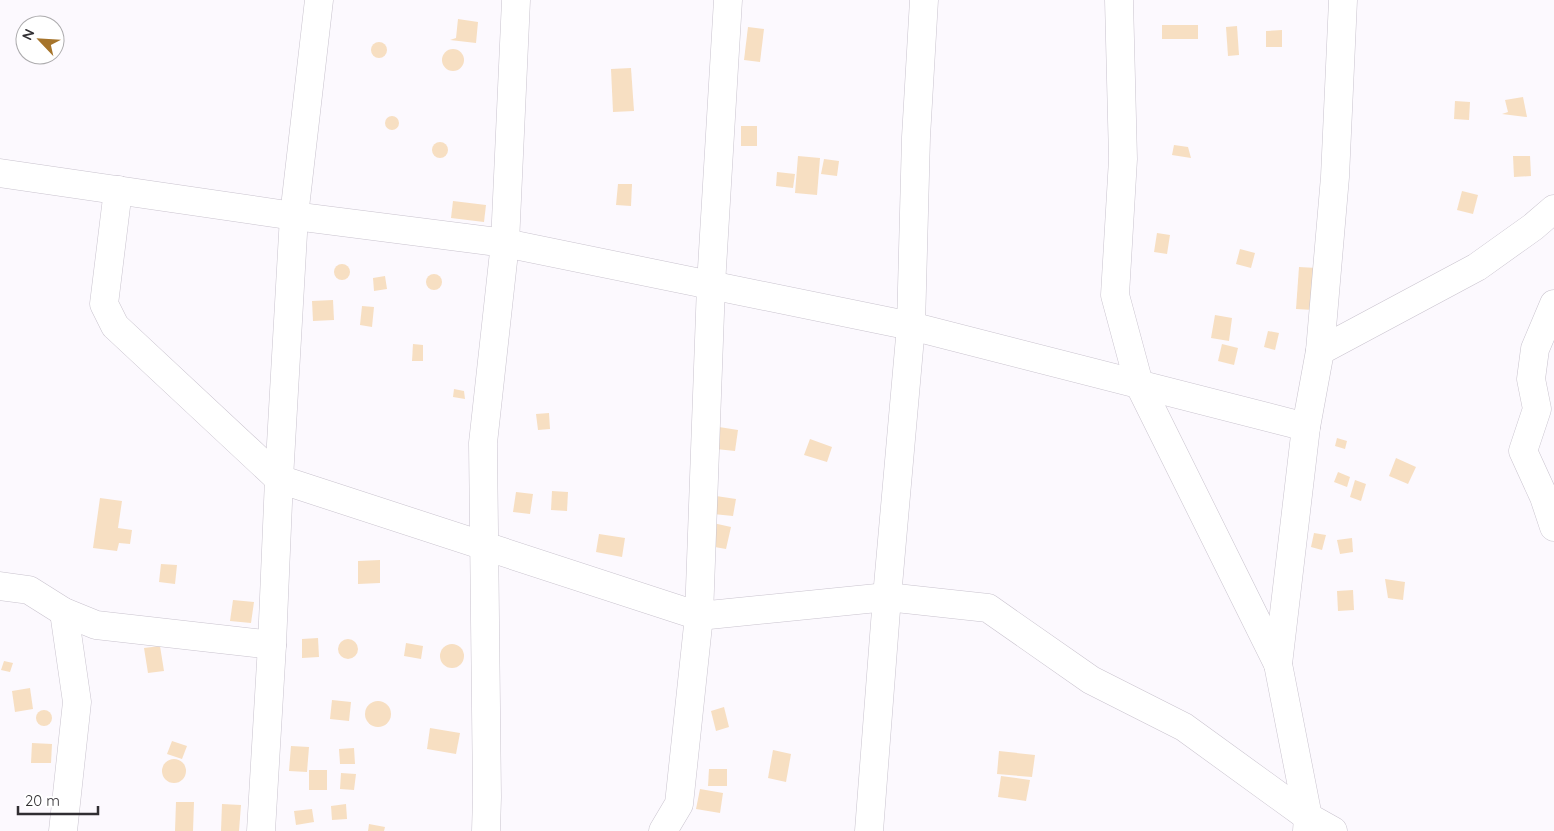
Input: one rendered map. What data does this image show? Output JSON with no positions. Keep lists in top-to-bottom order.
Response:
{
  "scale_bar": "20 m",
  "north": "top left"
}
